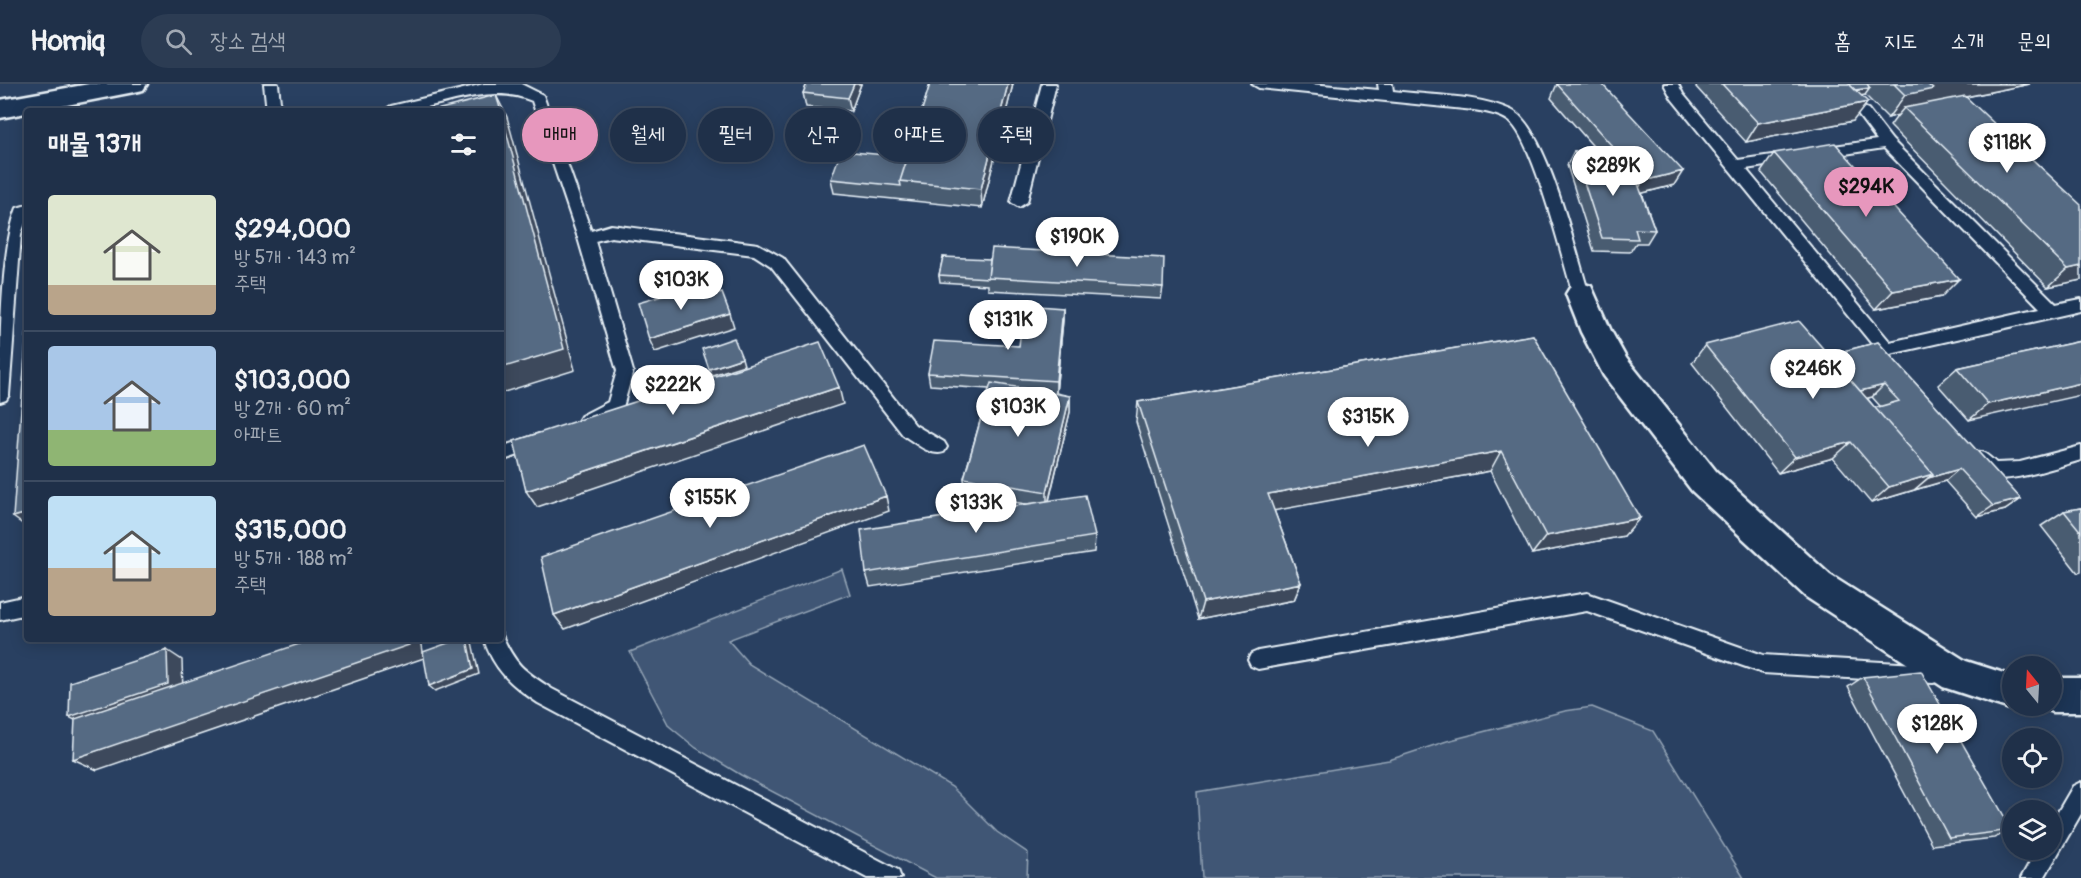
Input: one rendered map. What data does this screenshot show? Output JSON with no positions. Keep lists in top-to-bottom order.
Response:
{
  "north": "top",
  "page": {
    "header": "Homiq",
    "search": "장소 검색",
    "nav": [
      "홈",
      "지도",
      "소개",
      "문의"
    ],
    "chip": [
      "매매",
      "월세",
      "필터",
      "신규",
      "아파트",
      "주택"
    ],
    "heading": "매물 13개",
    "price": [
      "$118K",
      "$289K",
      "$294K",
      "$190K",
      "$103K",
      "$131K",
      "$246K",
      "$222K",
      "$103K",
      "$315K",
      "$155K",
      "$133K",
      "$128K"
    ],
    "list": [
      {
        "name": "$294,000",
        "note": "방 5개 · 143 m² · 주택"
      },
      {
        "name": "$103,000",
        "note": "방 2개 · 60 m² · 아파트"
      },
      {
        "name": "$315,000",
        "note": "방 5개 · 188 m² · 주택"
      }
    ]
  }
}
